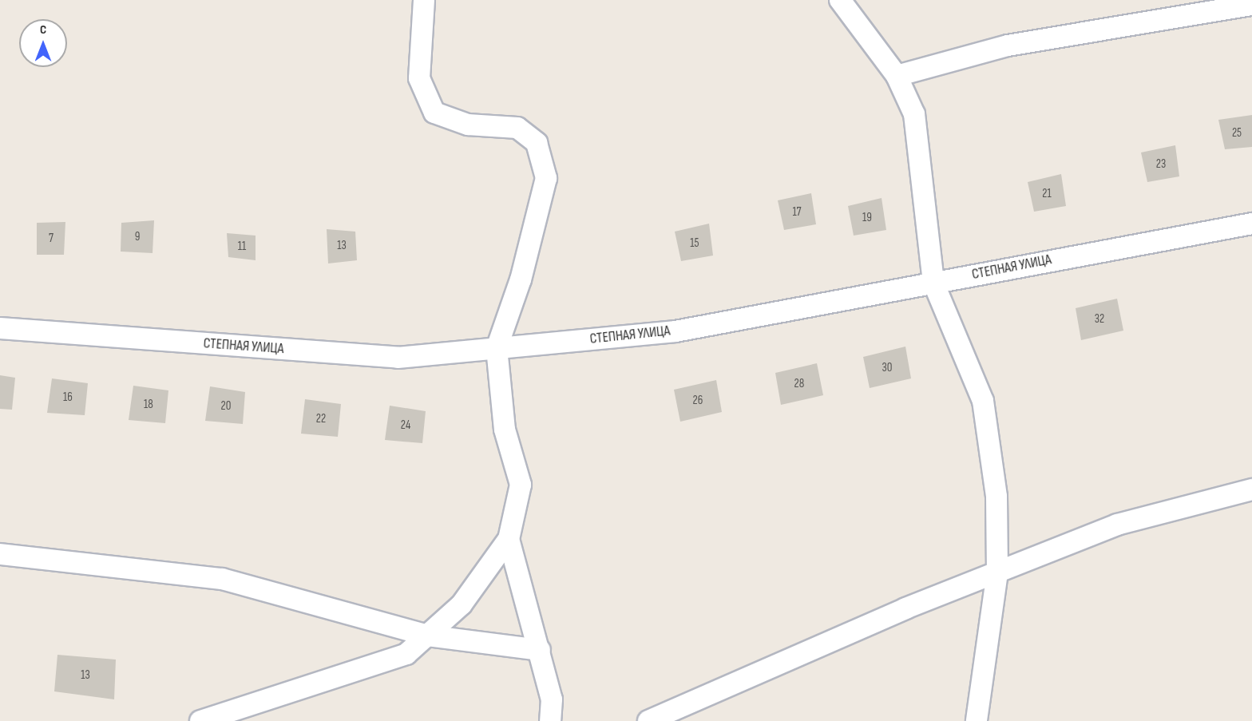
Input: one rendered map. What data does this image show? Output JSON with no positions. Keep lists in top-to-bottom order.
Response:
{
  "streets": {
    "street": ["СТЕПНАЯ УЛИЦА"]
  },
  "house_numbers": [
    "25",
    "23",
    "21",
    "17",
    "19",
    "9",
    "7",
    "15",
    "13",
    "11",
    "32",
    "30",
    "28",
    "16",
    "26",
    "18",
    "20",
    "22",
    "24",
    "13"
  ],
  "north": "top"
}
